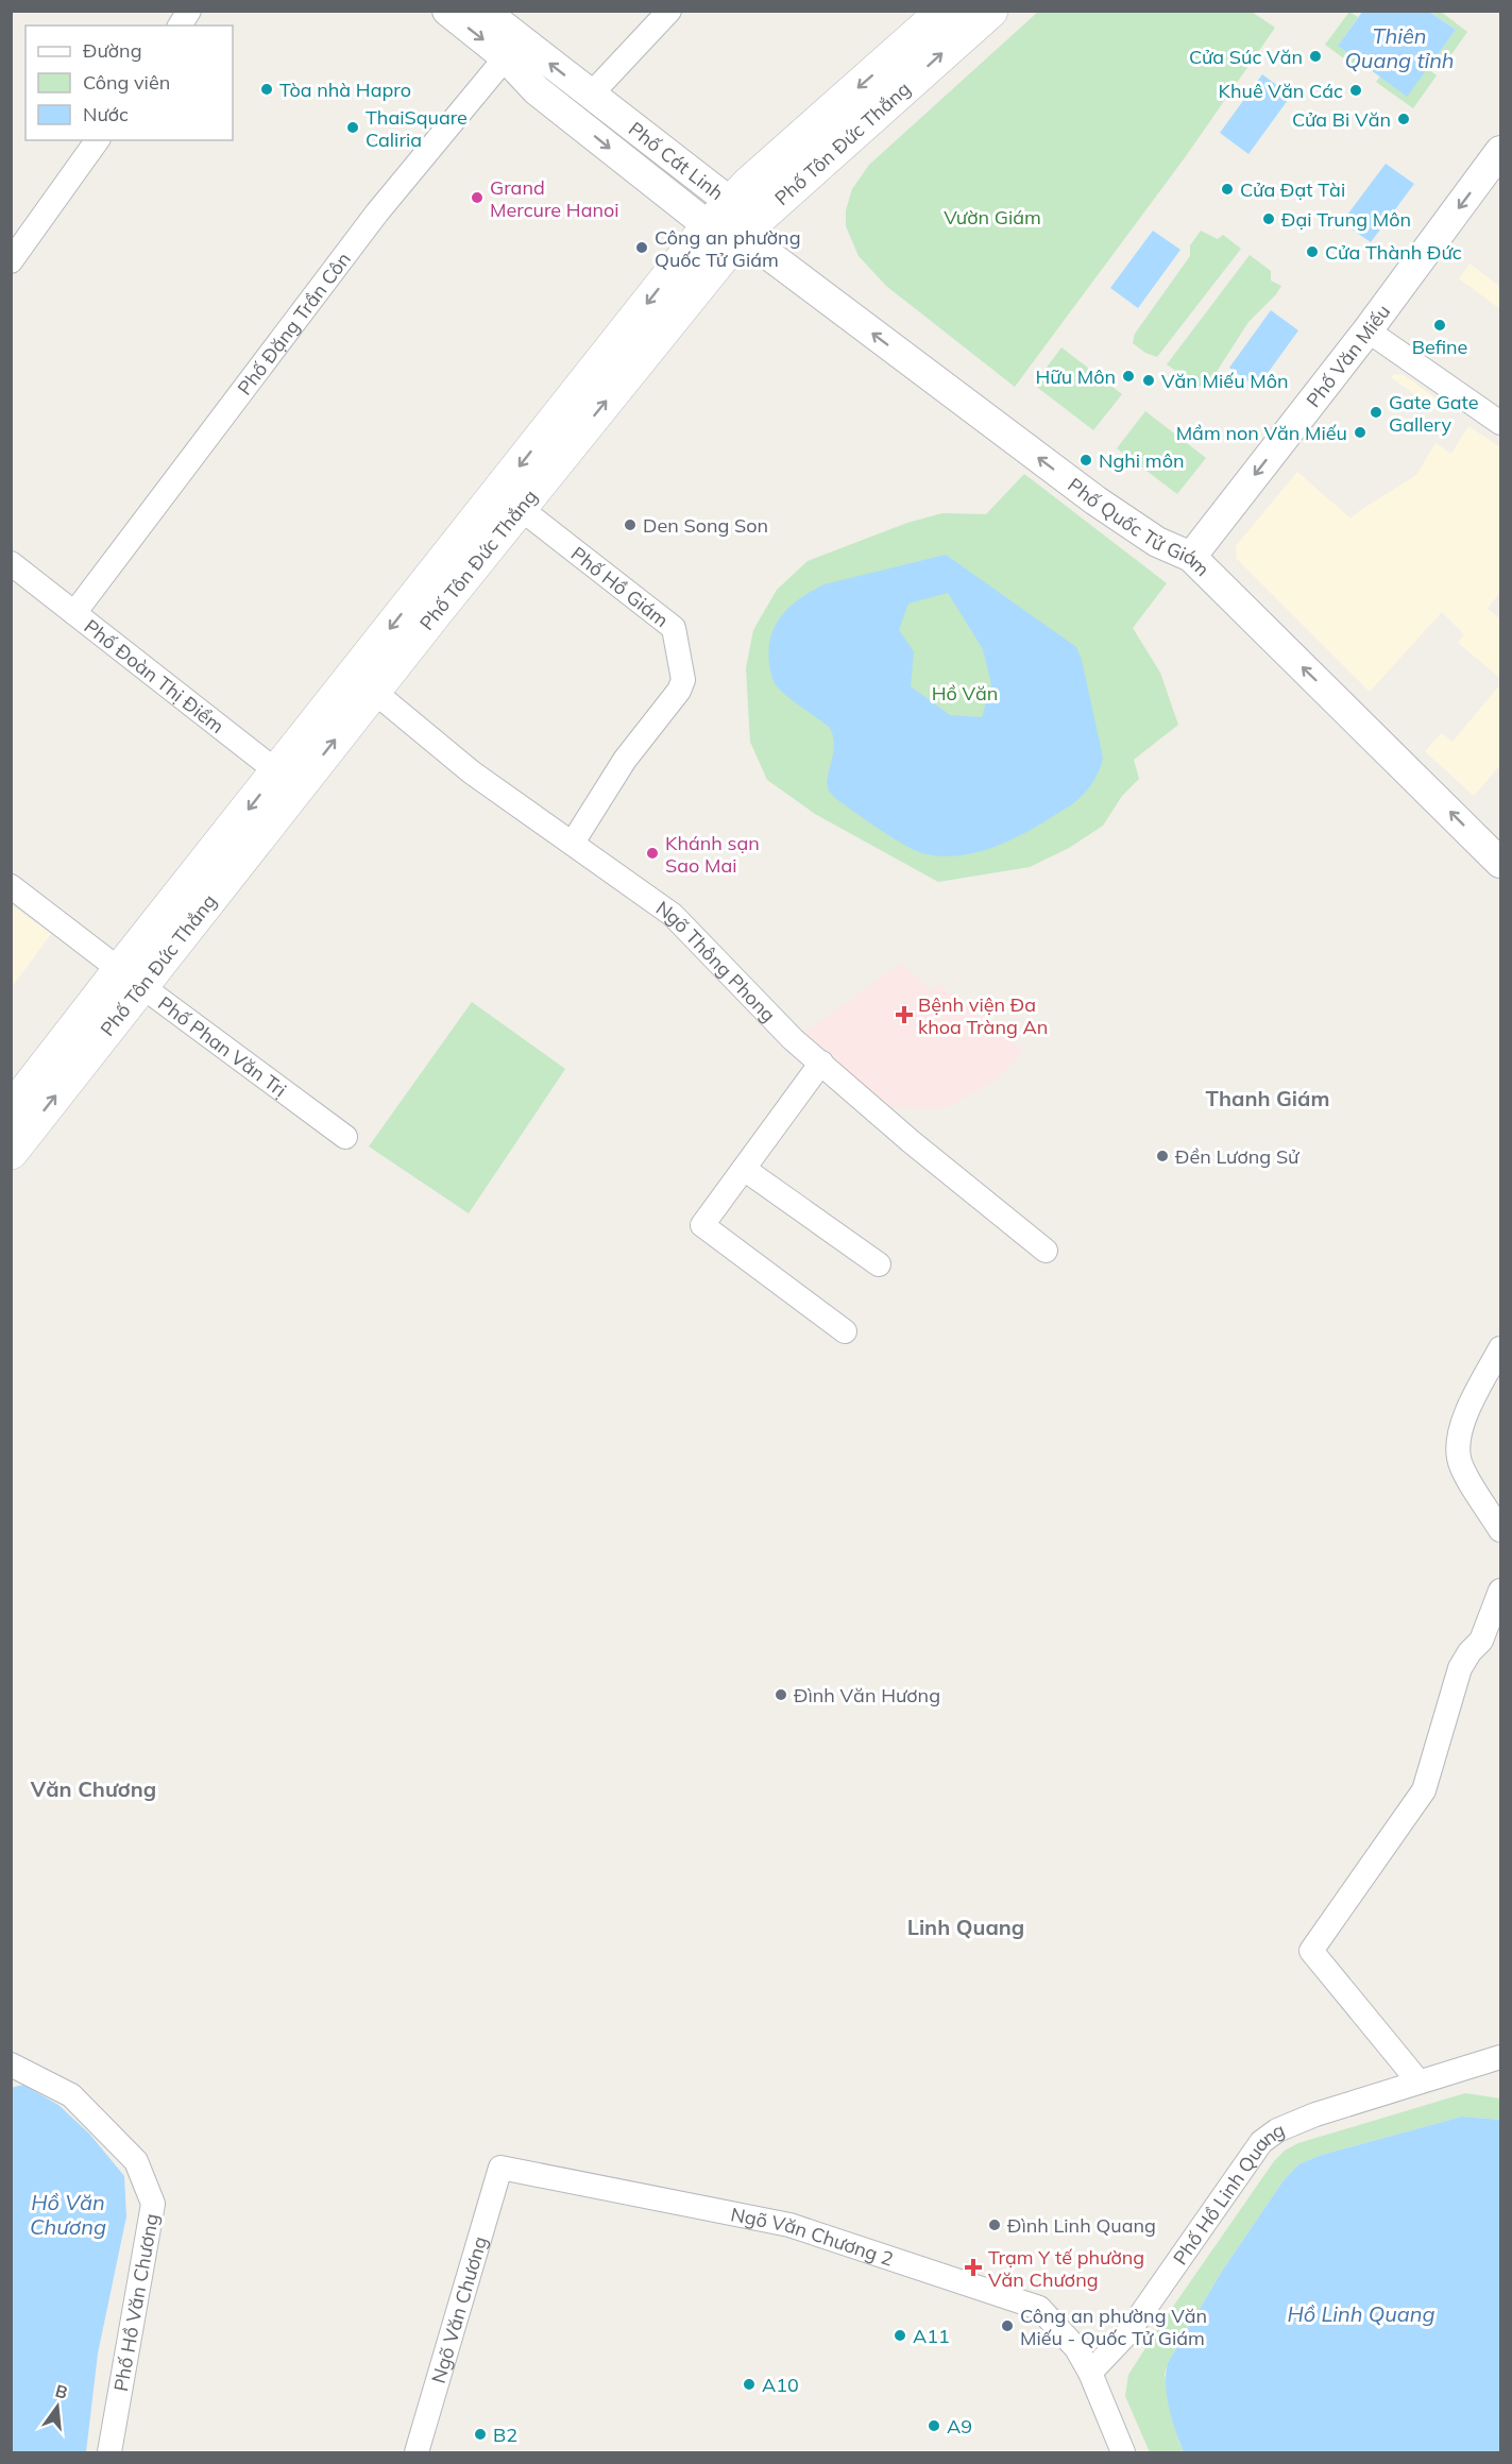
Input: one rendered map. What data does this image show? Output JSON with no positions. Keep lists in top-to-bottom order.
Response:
{
  "streets": {
    "main road": ["Phố Tôn Đức Thắng"],
    "street": [
      "Phố Cát Linh",
      "Phố Đặng Trần Côn",
      "Phố Văn Miếu",
      "Phố Quốc Tử Giám",
      "Phố Hồ Giám",
      "Phố Đoàn Thị Điểm",
      "Ngõ Thông Phong",
      "Phố Phan Văn Trị",
      "Phố Hồ Linh Quang",
      "Ngõ Văn Chương 2",
      "Phố Hồ Văn Chương",
      "Ngõ Văn Chương"
    ]
  },
  "crossings": [
    ["Phố Tôn Đức Thắng", "Phố Cát Linh"],
    ["Phố Tôn Đức Thắng", "Phố Quốc Tử Giám"],
    ["Phố Tôn Đức Thắng", "Phố Hồ Giám"],
    ["Phố Tôn Đức Thắng", "Phố Đoàn Thị Điểm"],
    ["Phố Tôn Đức Thắng", "Ngõ Thông Phong"],
    ["Phố Tôn Đức Thắng", "Phố Phan Văn Trị"],
    ["Phố Cát Linh", "Phố Đặng Trần Côn"],
    ["Phố Cát Linh", "Phố Quốc Tử Giám"],
    ["Phố Đặng Trần Côn", "Phố Đoàn Thị Điểm"],
    ["Phố Văn Miếu", "Phố Quốc Tử Giám"],
    ["Phố Hồ Giám", "Ngõ Thông Phong"],
    ["Phố Hồ Linh Quang", "Ngõ Văn Chương 2"],
    ["Ngõ Văn Chương 2", "Ngõ Văn Chương"]
  ],
  "one_way": ["Phố Văn Miếu", "Phố Quốc Tử Giám"],
  "districts": ["Thanh Giám", "Văn Chương", "Linh Quang"],
  "water": ["Thiên Quang tỉnh", "Hồ Văn Chương", "Hồ Linh Quang"],
  "parks": ["Vườn Giám", "Hồ Văn"],
  "places": {
    "other": [
      "Cửa Súc Văn",
      "Tòa nhà Hapro",
      "Khuê Văn Các",
      "Cửa Bi Văn",
      "ThaiSquare Caliria",
      "Cửa Đạt Tài",
      "Grand Mercure Hanoi",
      "Đại Trung Môn",
      "Công an phường Quốc Tử Giám",
      "Cửa Thành Đức",
      "Befine",
      "Hữu Môn",
      "Văn Miếu Môn",
      "Gate Gate Gallery",
      "Mầm non Văn Miếu",
      "Nghi môn",
      "Den Song Son",
      "Khánh sạn Sao Mai",
      "Đền Lương Sử",
      "Đình Văn Hương",
      "Đình Linh Quang",
      "Công an phường Văn Miếu - Quốc Tử Giám",
      "A11",
      "A10",
      "A9",
      "B2"
    ],
    "health": ["Bệnh viện Đa khoa Tràng An", "Trạm Y tế phường Văn Chương"]
  },
  "legend": ["Đường", "Công viên", "Nước"],
  "north": "top"
}
